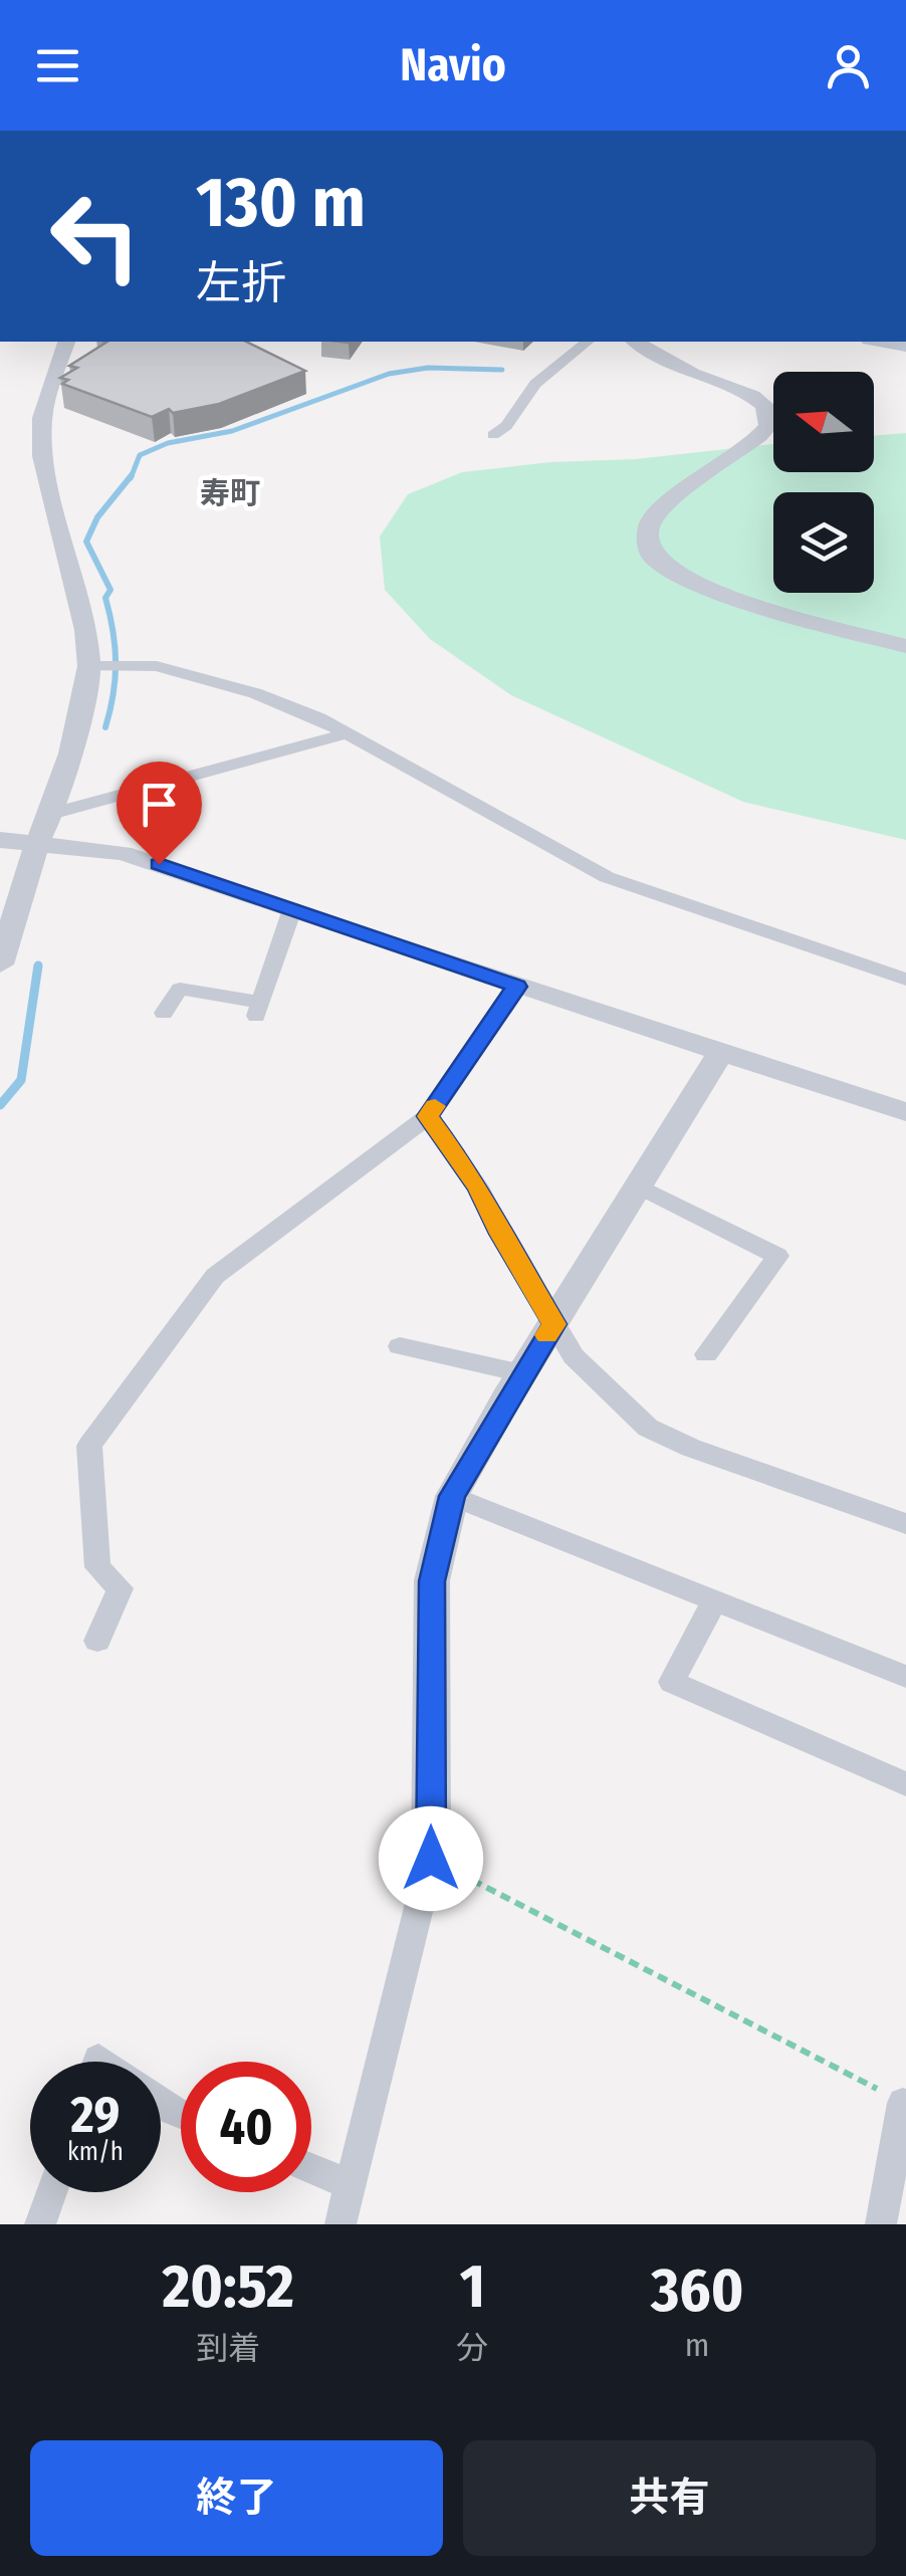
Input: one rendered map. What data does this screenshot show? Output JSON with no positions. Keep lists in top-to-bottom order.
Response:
{
  "districts": ["寿町"],
  "north": "left",
  "page": {
    "header": "Navio",
    "turn": ["130 m", "左折"],
    "speed": "29 km/h",
    "limit": "40",
    "eta": [
      "20:52",
      "到着",
      "1",
      "分",
      "360",
      "m"
    ],
    "buttons": ["終了", "共有"]
  }
}
